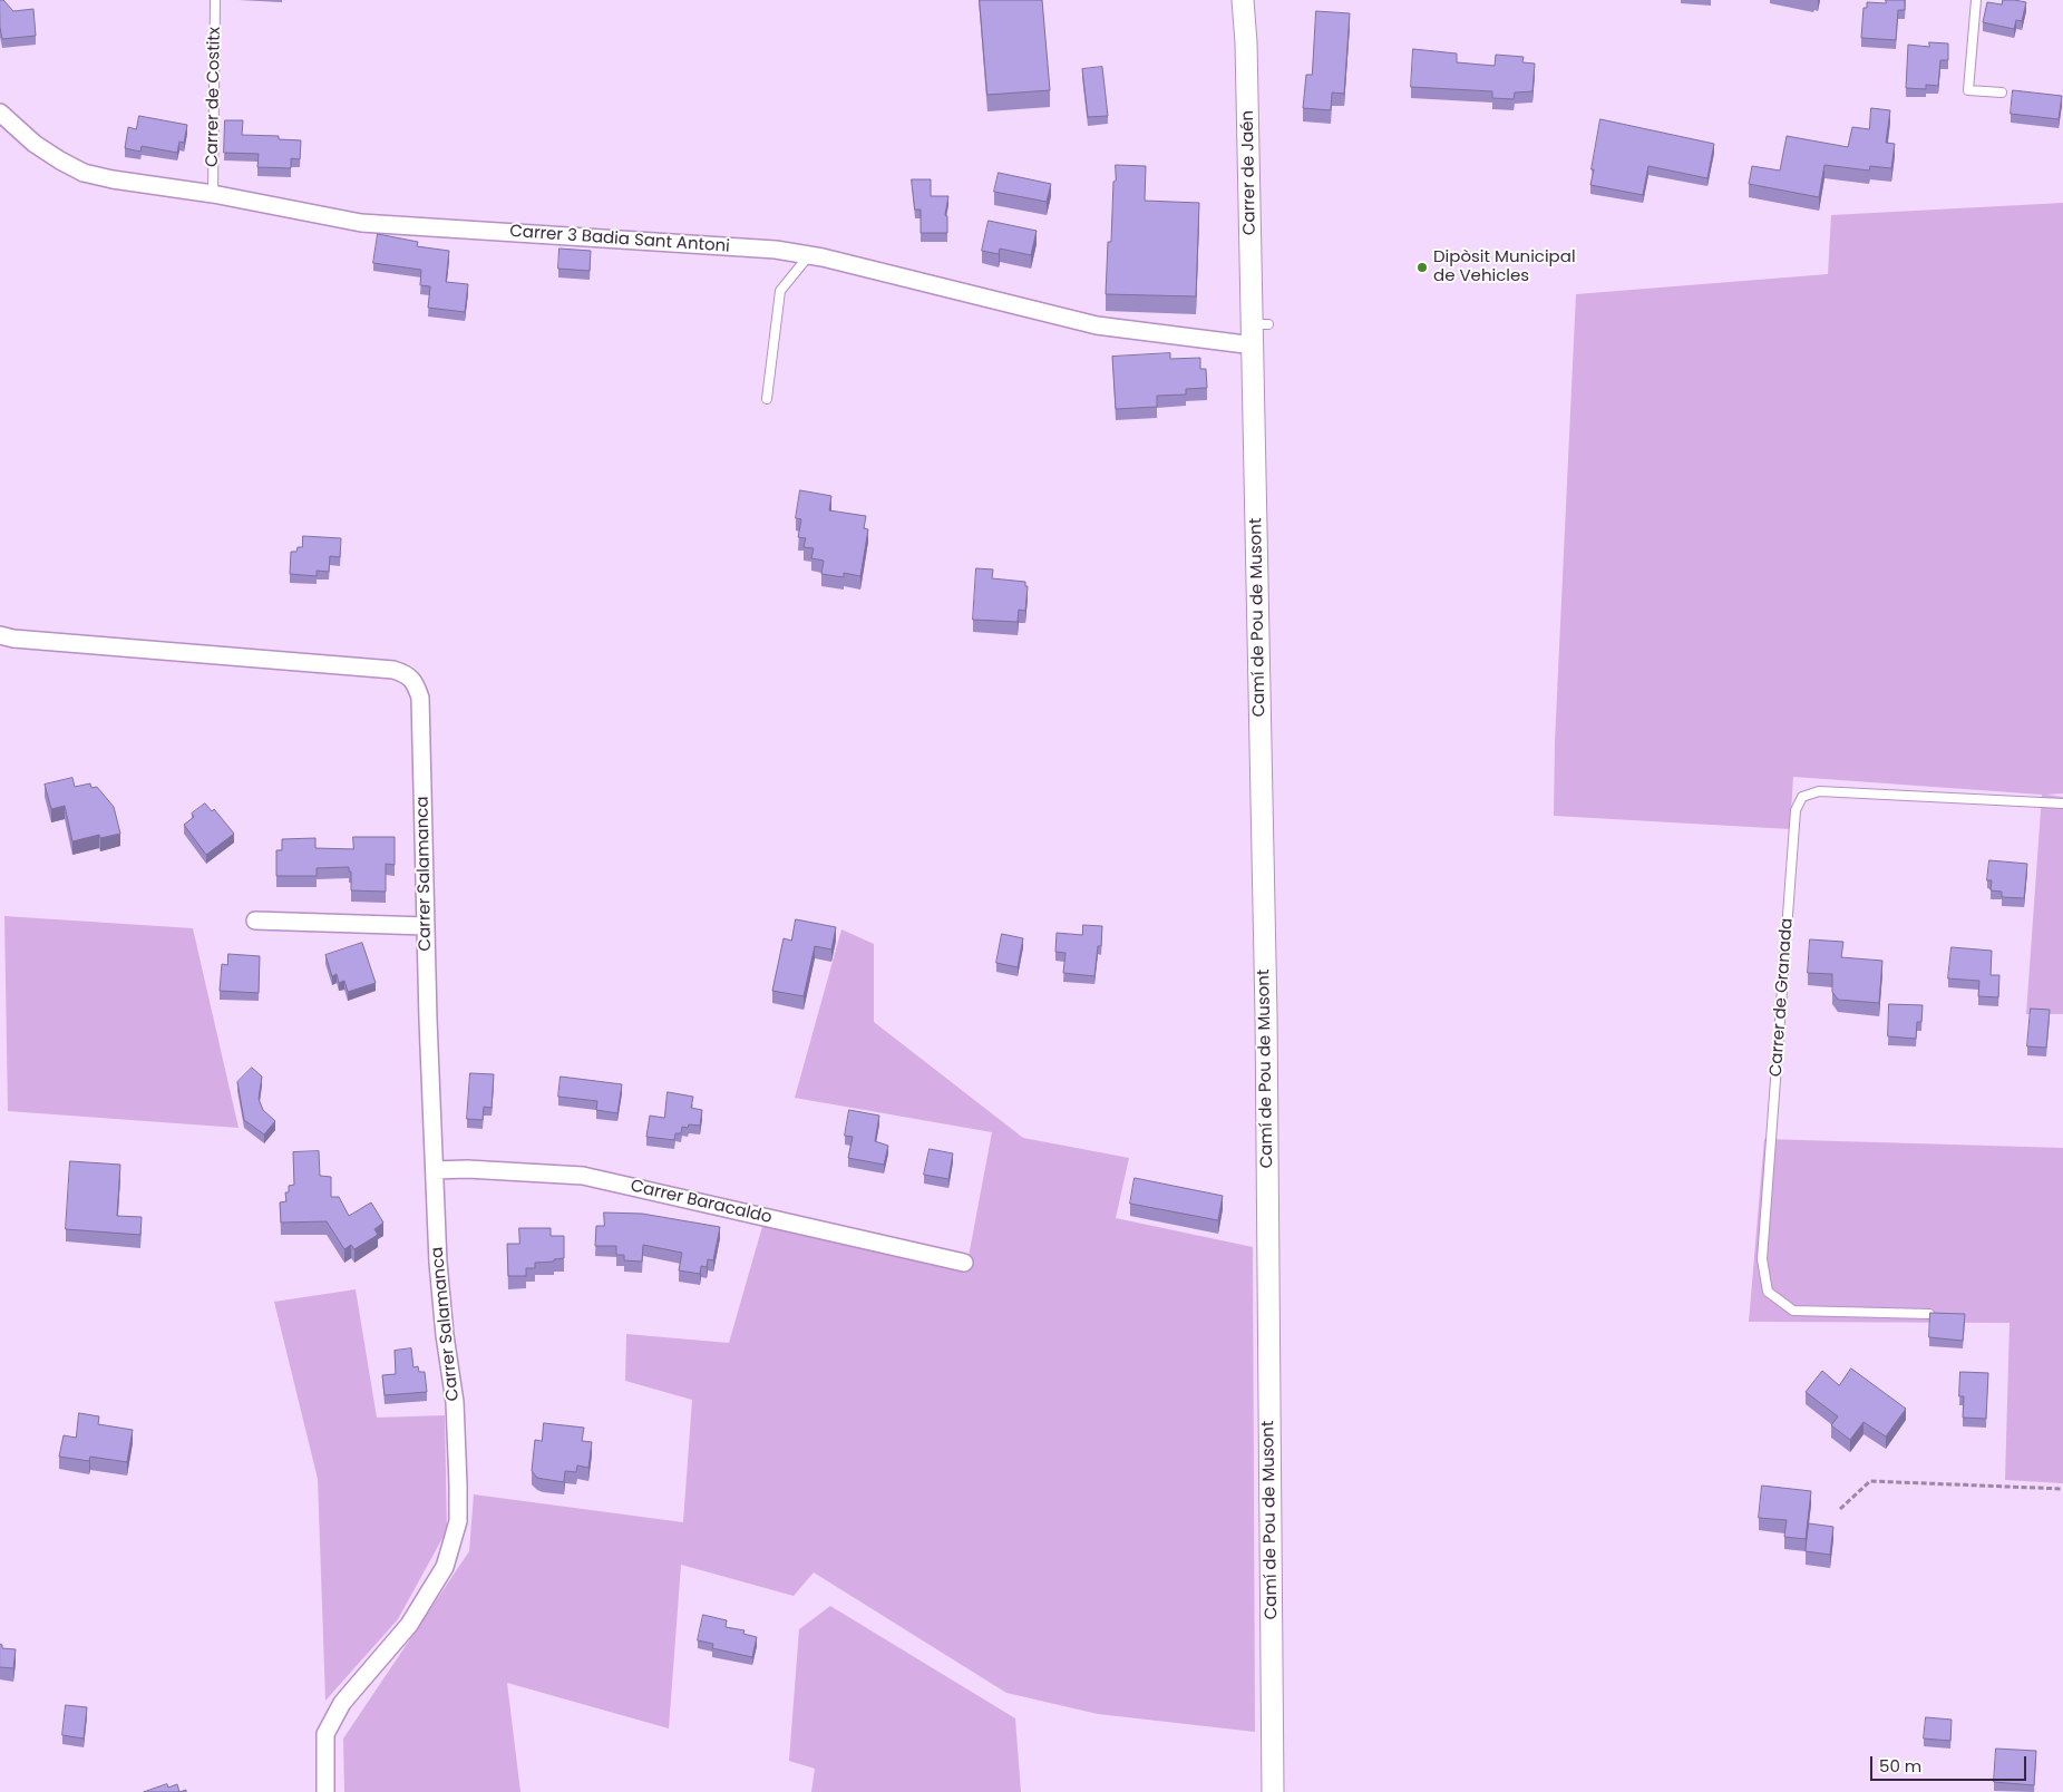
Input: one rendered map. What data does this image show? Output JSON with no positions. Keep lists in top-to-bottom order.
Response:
{
  "streets": {
    "street": [
      "Carrer de Jaén",
      "Carrer 3 Badia Sant Antoni",
      "Camí de Pou de Musont",
      "Carrer Salamanca",
      "Carrer Baracaldo"
    ],
    "lane": ["Carrer de Costitx", "Carrer de Granada"]
  },
  "crossings": [
    ["Carrer de Costitx", "Carrer 3 Badia Sant Antoni"],
    ["Carrer de Jaén", "Carrer 3 Badia Sant Antoni"],
    ["Carrer de Jaén", "Camí de Pou de Musont"],
    ["Carrer 3 Badia Sant Antoni", "Camí de Pou de Musont"],
    ["Carrer Salamanca", "Carrer Baracaldo"]
  ],
  "places": ["Dipòsit Municipal de Vehicles"],
  "scale_bar": "50 m"
}
